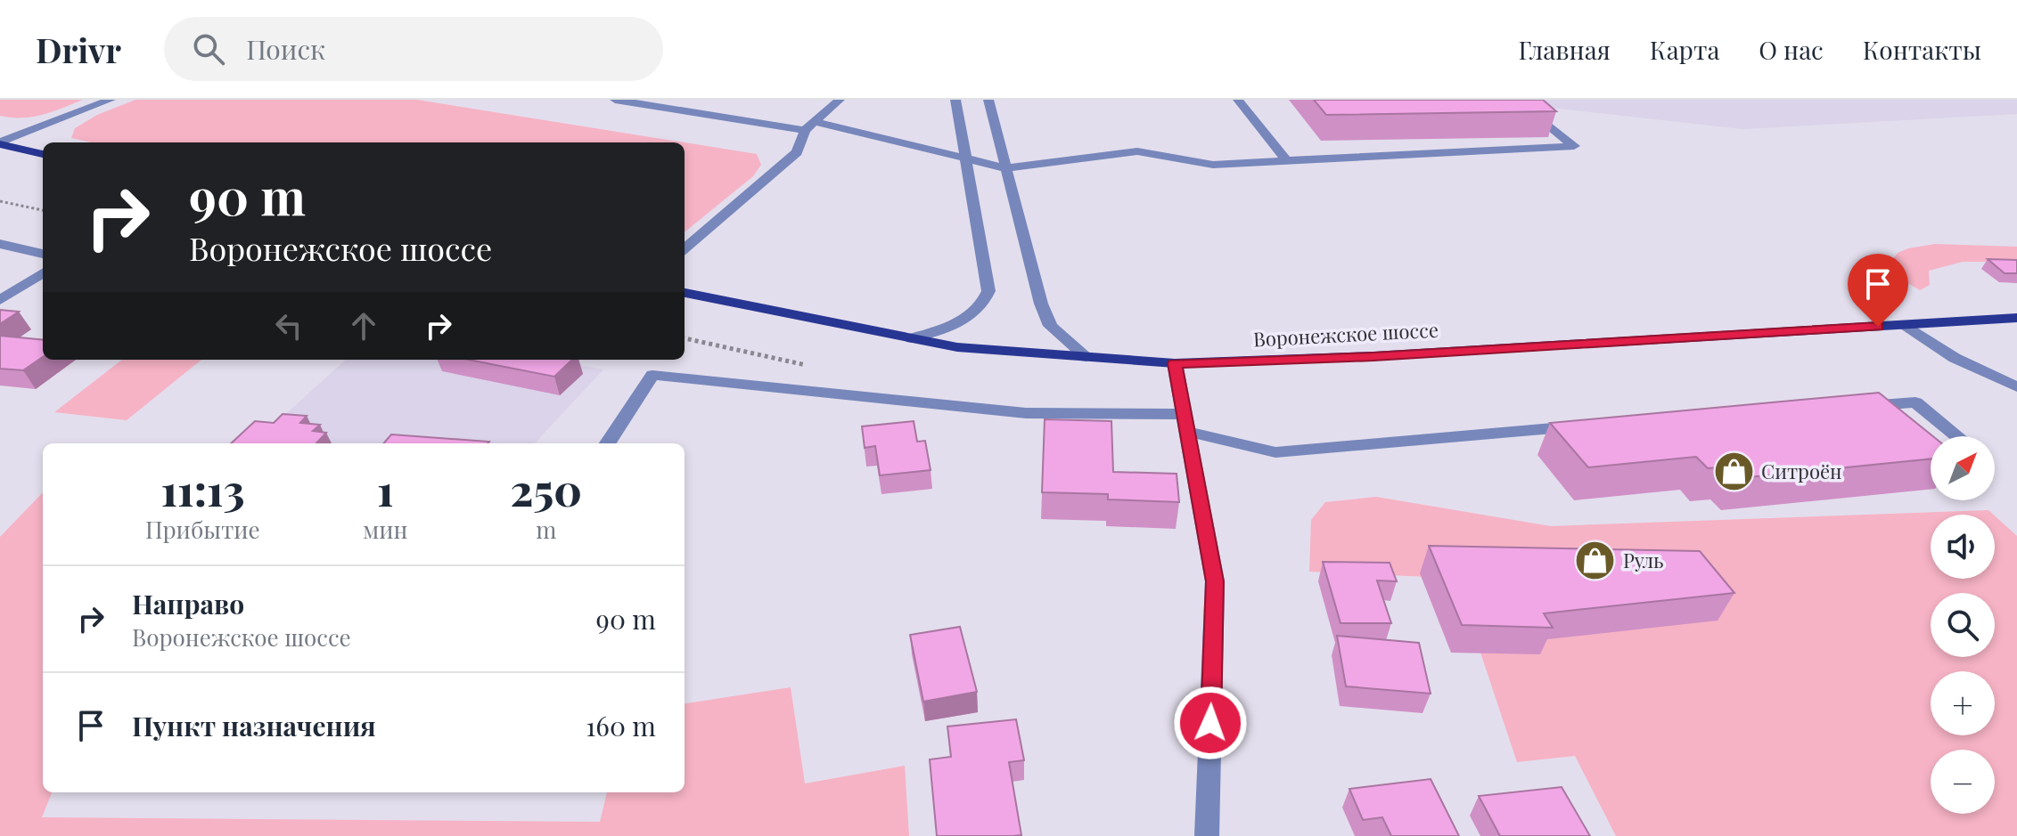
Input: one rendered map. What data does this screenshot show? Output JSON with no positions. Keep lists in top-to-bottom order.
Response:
{
  "streets": {
    "main road": ["Воронежское шоссе"]
  },
  "places": {
    "shop": ["Ситроён", "Руль"]
  },
  "north": "top right",
  "page": {
    "header": "Drivr",
    "search": "Поиск",
    "nav": [
      "Главная",
      "Карта",
      "О нас",
      "Контакты"
    ],
    "turn": ["90 m", "Воронежское шоссе"],
    "map_buttons": ["+", "−"],
    "eta": [
      "11:13",
      "Прибытие",
      "1",
      "мин",
      "250",
      "m"
    ],
    "list": [
      {
        "name": "Направо",
        "note": "Воронежское шоссе",
        "value": "90 m"
      },
      {
        "name": "Пункт назначения",
        "value": "160 m"
      }
    ]
  }
}
